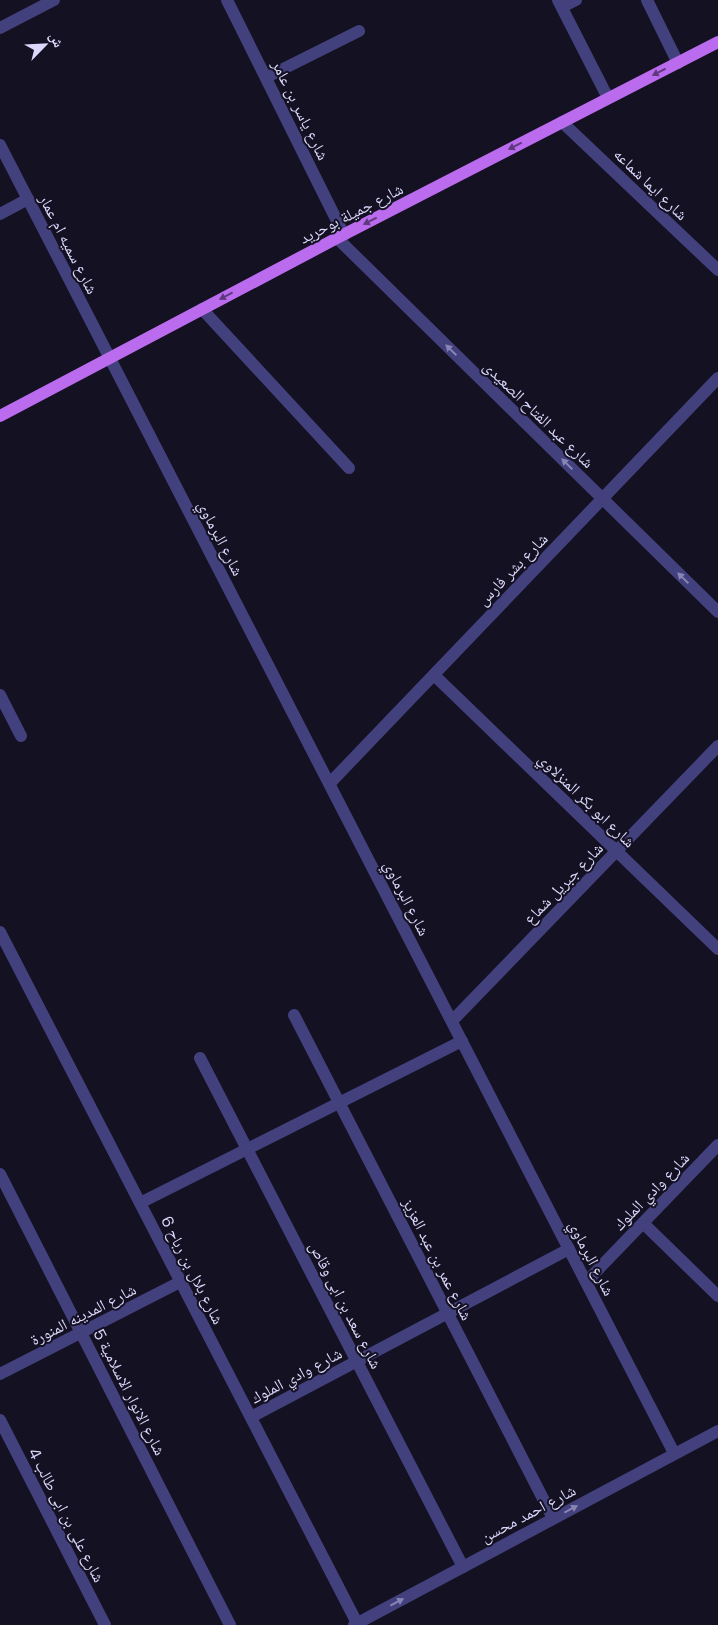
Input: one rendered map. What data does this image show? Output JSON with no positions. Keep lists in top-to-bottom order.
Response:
{
  "streets": {
    "main road": ["شارع جميلة بوحريد"],
    "street": [
      "شارع ياسر بن عامر",
      "شارع ايما شماعه",
      "شارع سميه ام عمار",
      "شارع عبد الفتاح الصعيدى",
      "شارع البرماوي",
      "شارع بشر فارس",
      "شارع ابو بكر المنزلاوي",
      "شارع جبريل شماع",
      "شارع وادي الملوك",
      "شارع عمر بن عبد العزيز",
      "شارع بلال بن رباح 6",
      "شارع سعد بن ابى وقاص",
      "شارع المدينه المنورة",
      "شارع الانوار الاسلامية 5",
      "شارع احمد محسن",
      "شارع على بن ابى طالب 4"
    ]
  },
  "crossings": [
    ["شارع ياسر بن عامر", "شارع جميلة بوحريد"],
    ["شارع ياسر بن عامر", "شارع عبد الفتاح الصعيدى"],
    ["شارع ايما شماعه", "شارع جميلة بوحريد"],
    ["شارع جميلة بوحريد", "شارع سميه ام عمار"],
    ["شارع جميلة بوحريد", "شارع عبد الفتاح الصعيدى"],
    ["شارع جميلة بوحريد", "شارع البرماوي"],
    ["شارع سميه ام عمار", "شارع البرماوي"],
    ["شارع عبد الفتاح الصعيدى", "شارع بشر فارس"],
    ["شارع البرماوي", "شارع بشر فارس"],
    ["شارع البرماوي", "شارع جبريل شماع"],
    ["شارع البرماوي", "شارع وادي الملوك"],
    ["شارع البرماوي", "شارع احمد محسن"],
    ["شارع بشر فارس", "شارع ابو بكر المنزلاوي"],
    ["شارع ابو بكر المنزلاوي", "شارع جبريل شماع"],
    ["شارع وادي الملوك", "شارع عمر بن عبد العزيز"],
    ["شارع وادي الملوك", "شارع بلال بن رباح 6"],
    ["شارع وادي الملوك", "شارع سعد بن ابى وقاص"],
    ["شارع عمر بن عبد العزيز", "شارع احمد محسن"],
    ["شارع بلال بن رباح 6", "شارع المدينه المنورة"],
    ["شارع بلال بن رباح 6", "شارع احمد محسن"],
    ["شارع سعد بن ابى وقاص", "شارع احمد محسن"],
    ["شارع المدينه المنورة", "شارع الانوار الاسلامية 5"]
  ],
  "one_way": ["شارع جميلة بوحريد", "شارع عبد الفتاح الصعيدى", "شارع احمد محسن"],
  "north": "top right"
}
